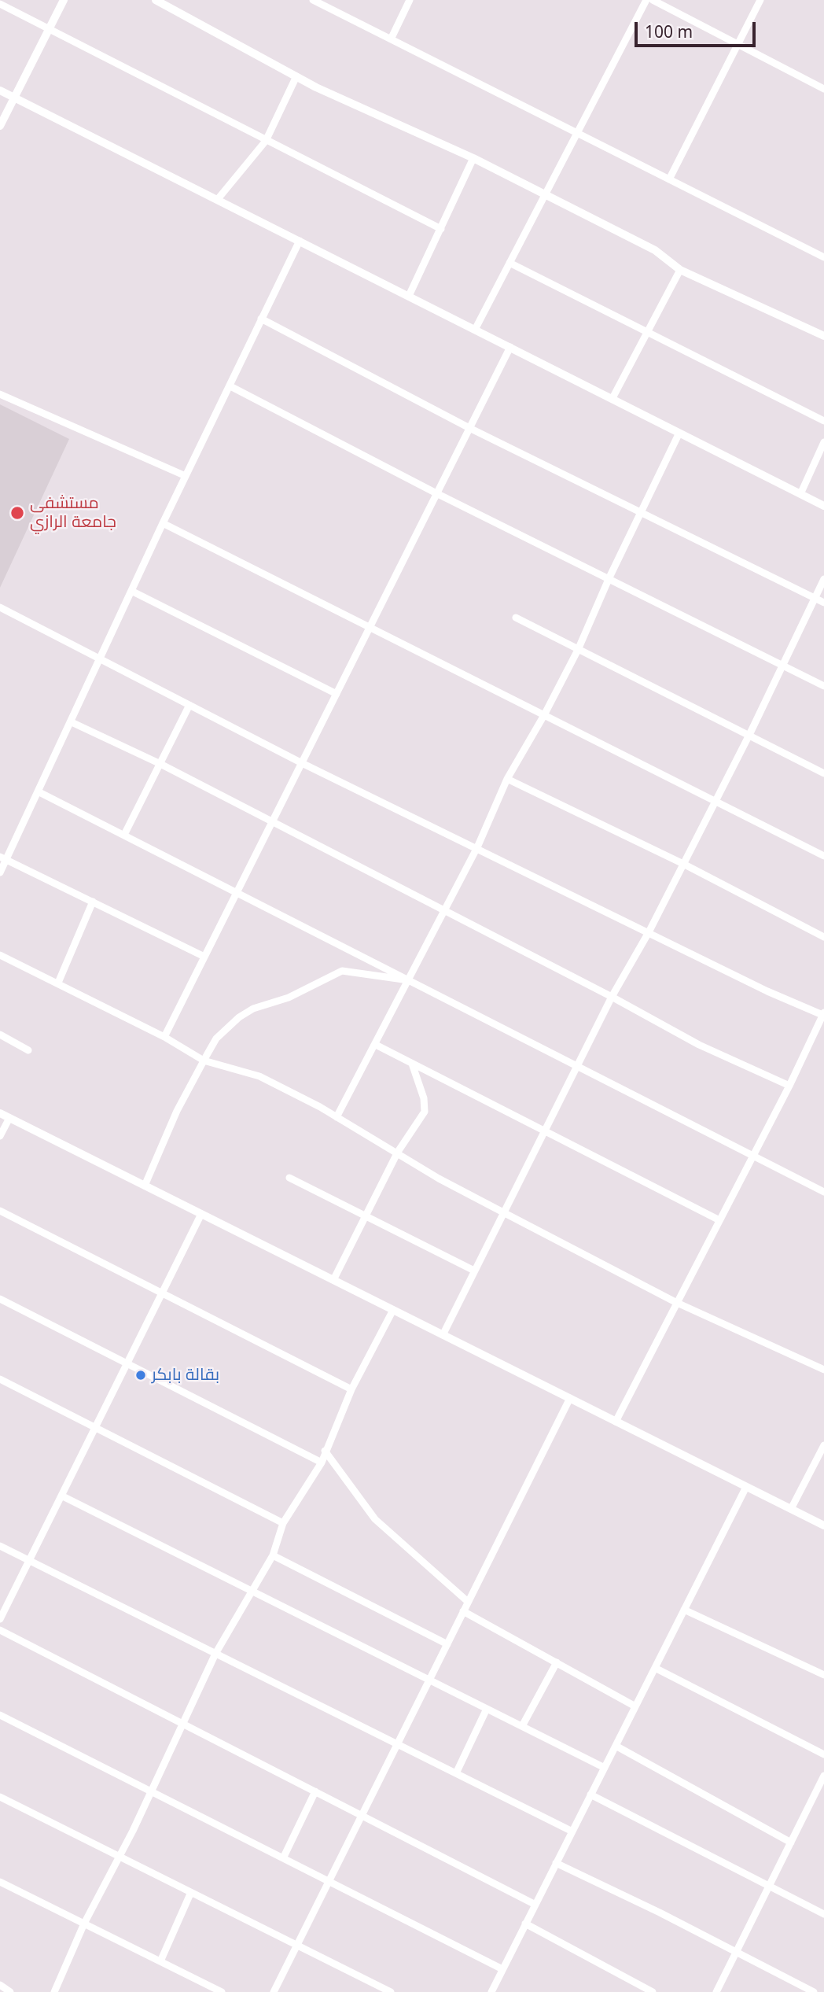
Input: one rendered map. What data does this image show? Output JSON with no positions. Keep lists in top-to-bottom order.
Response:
{
  "places": ["مستشفى جامعة الرازي", "بقالة بابكر"],
  "scale_bar": "100 m"
}
